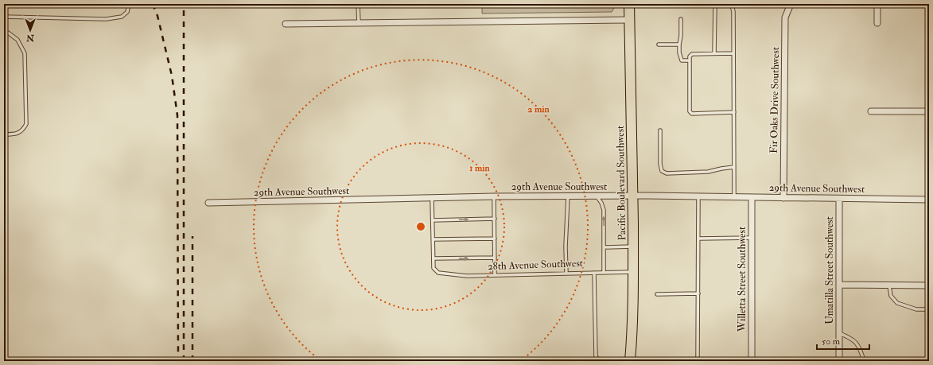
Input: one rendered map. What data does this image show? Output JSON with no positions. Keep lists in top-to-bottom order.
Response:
{
  "streets": {
    "main road": ["Pacific Boulevard Southwest"],
    "street": [
      "Fir Oaks Drive Southwest",
      "29th Avenue Southwest",
      "Umatilla Street Southwest",
      "Willetta Street Southwest"
    ],
    "lane": ["28th Avenue Southwest"]
  },
  "crossings": [
    ["Fir Oaks Drive Southwest", "29th Avenue Southwest"],
    ["Pacific Boulevard Southwest", "29th Avenue Southwest"],
    ["Pacific Boulevard Southwest", "28th Avenue Southwest"],
    ["29th Avenue Southwest", "Umatilla Street Southwest"],
    ["29th Avenue Southwest", "Willetta Street Southwest"]
  ],
  "scale_bar": "50 m",
  "north": "bottom",
  "rings": ["2 min", "1 min"]
}
